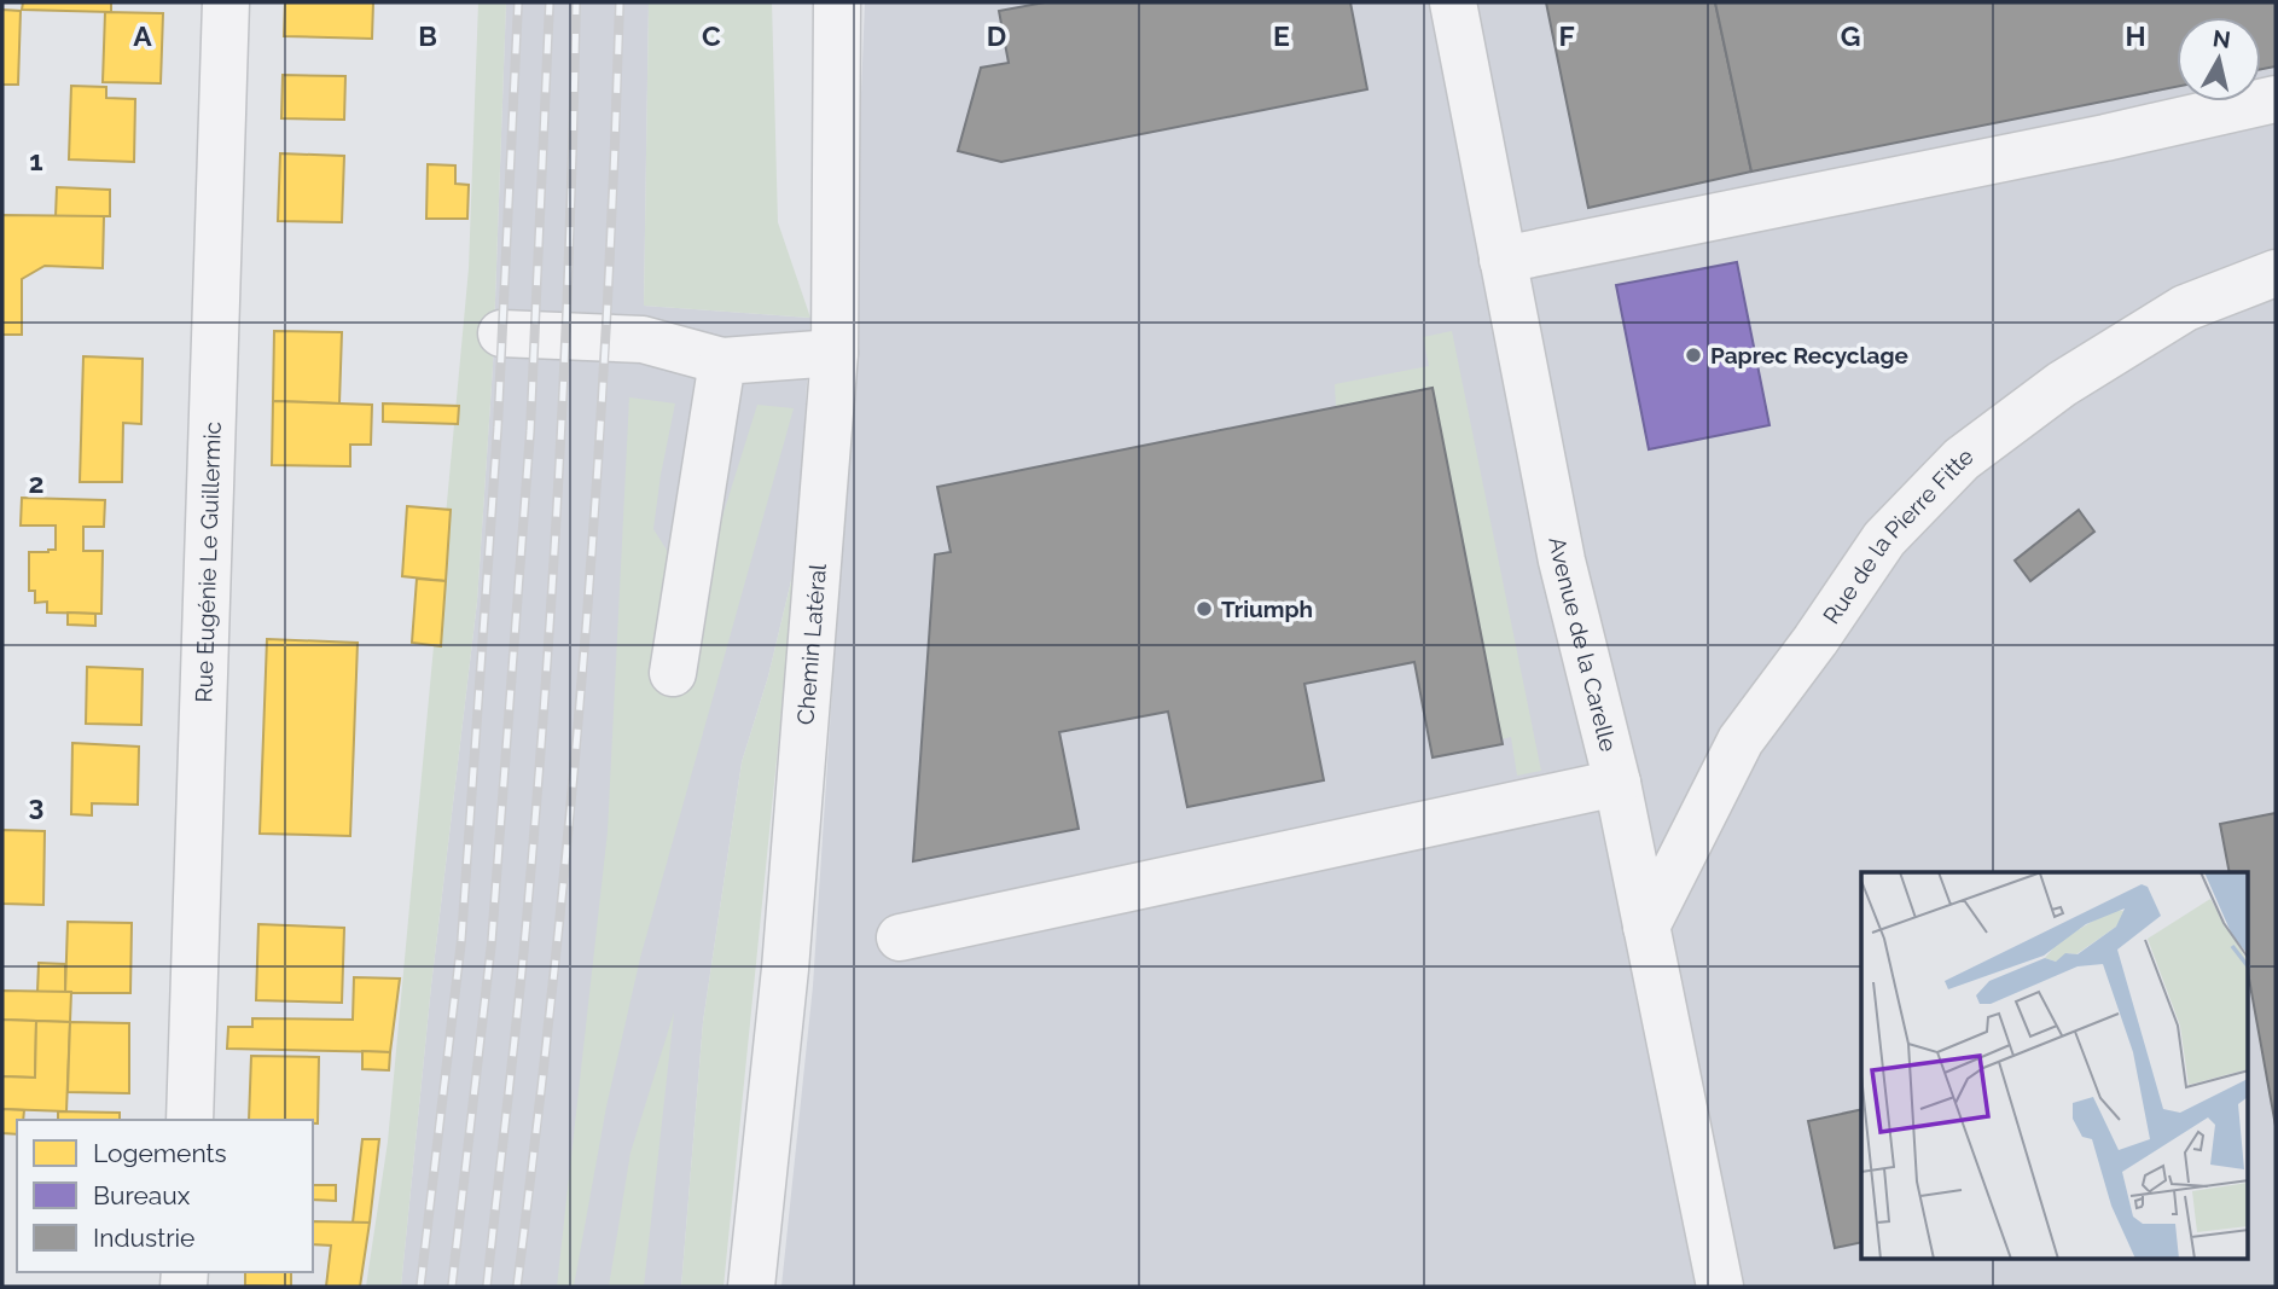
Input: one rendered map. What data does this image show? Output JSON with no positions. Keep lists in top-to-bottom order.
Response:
{
  "streets": {
    "street": [
      "Rue de la Pierre Fitte",
      "Rue Eugénie Le Guillermic",
      "Chemin Latéral",
      "Avenue de la Carelle"
    ]
  },
  "crossings": [
    ["Rue de la Pierre Fitte", "Avenue de la Carelle"]
  ],
  "places": ["Paprec Recyclage", "Triumph"],
  "legend": ["Logements", "Bureaux", "Industrie"],
  "north": "top",
  "grid": {
    "columns": [
      "A",
      "B",
      "C",
      "D",
      "E",
      "F",
      "G",
      "H"
    ],
    "rows": ["1", "2", "3"]
  }
}
